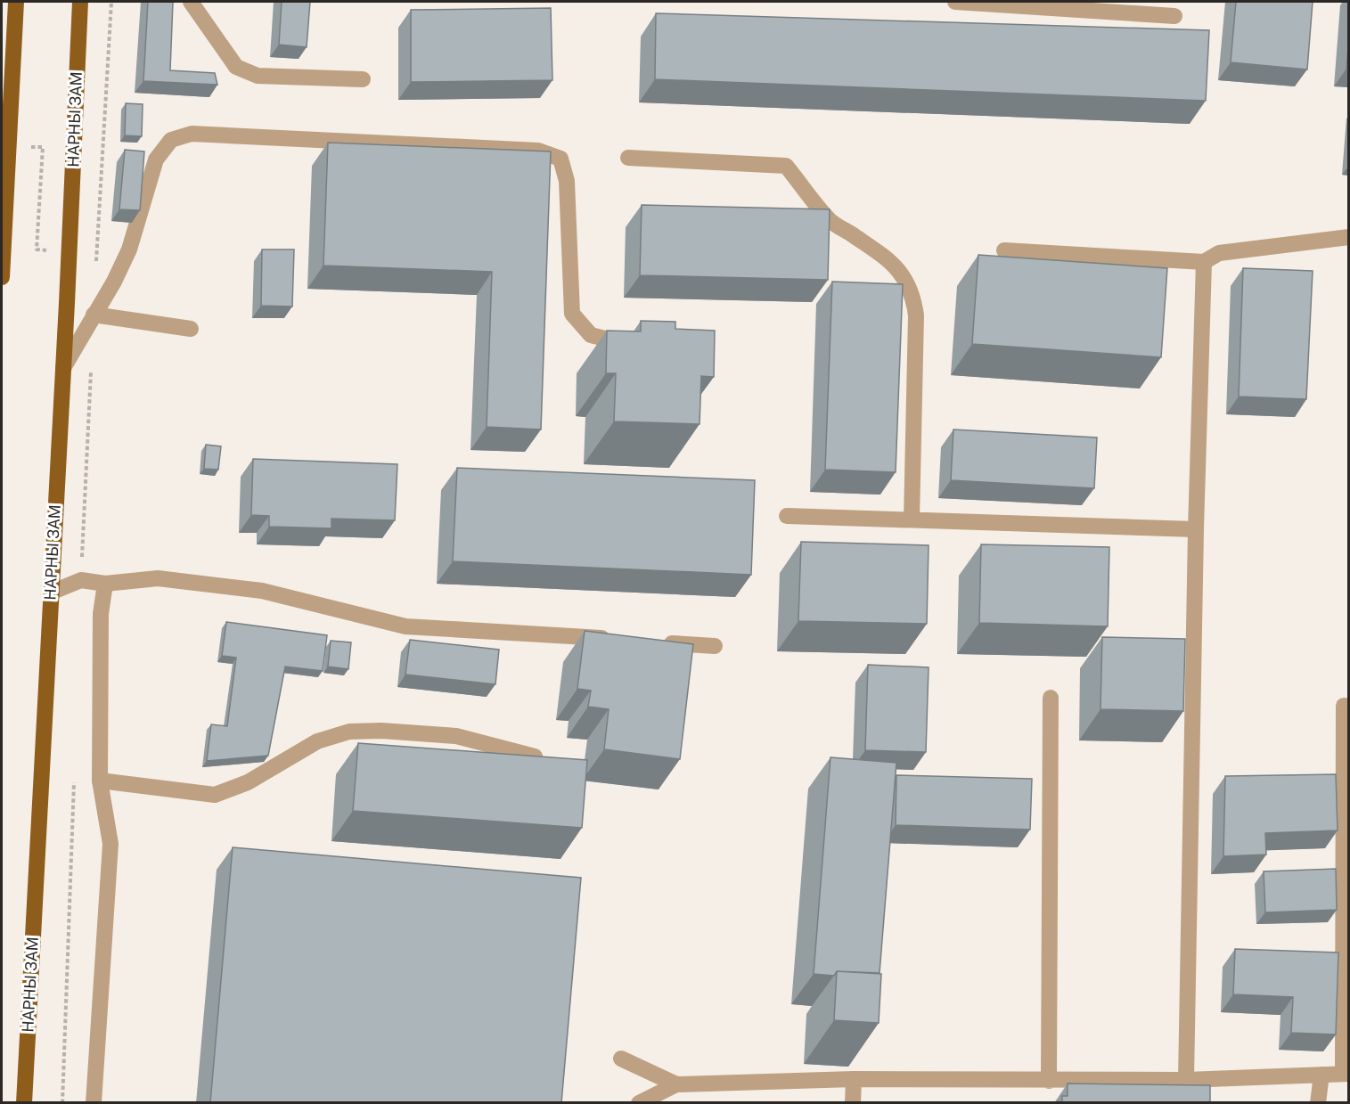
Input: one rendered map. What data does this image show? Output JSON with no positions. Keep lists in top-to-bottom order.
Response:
{
  "streets": {
    "main road": ["НАРНЫ ЗАМ"]
  }
}
